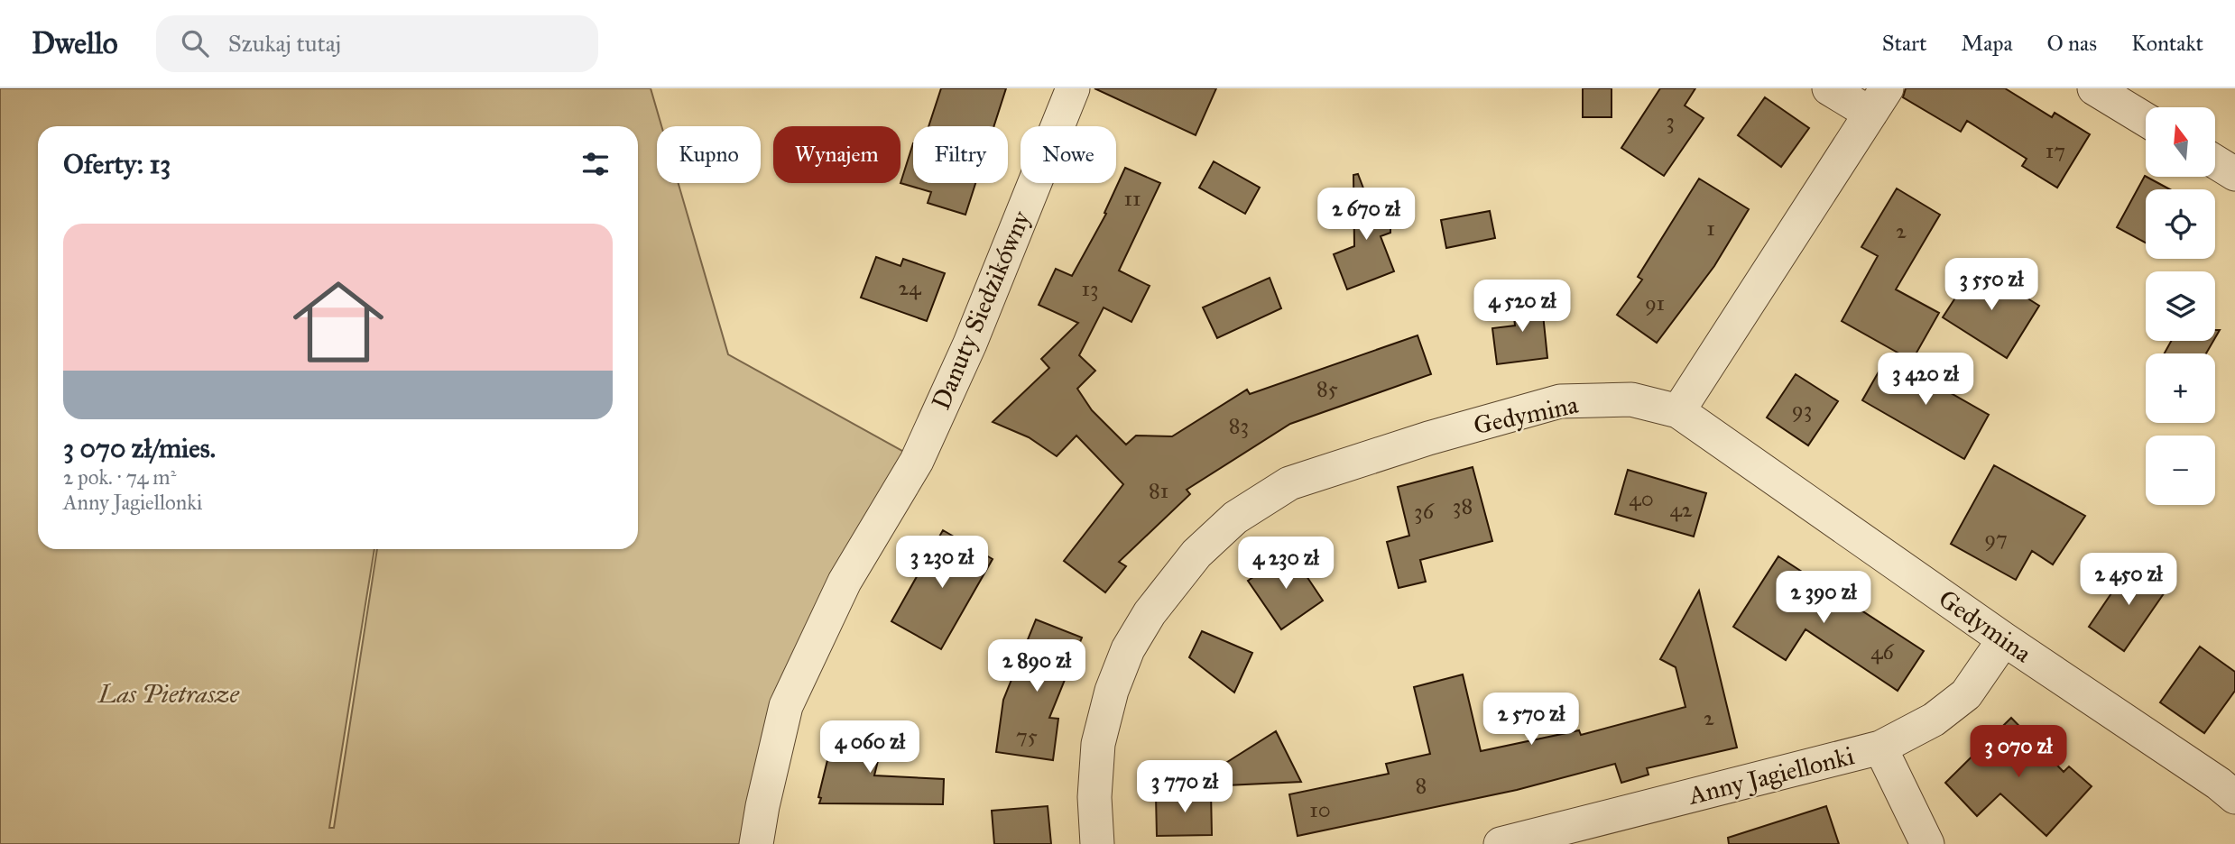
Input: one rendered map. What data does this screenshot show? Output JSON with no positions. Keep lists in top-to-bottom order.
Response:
{
  "streets": {
    "street": ["Danuty Siedzikówny", "Gedymina", "Anny Jagiellonki"]
  },
  "crossings": [
    ["Gedymina", "Anny Jagiellonki"]
  ],
  "parks": ["Las Pietrasze"],
  "house_numbers": [
    "3",
    "17",
    "11",
    "1",
    "2",
    "24",
    "13",
    "91",
    "85",
    "93",
    "83",
    "81",
    "40",
    "38",
    "42",
    "36",
    "97",
    "46",
    "2",
    "75",
    "8",
    "10"
  ],
  "north": "top",
  "page": {
    "header": "Dwello",
    "search": "Szukaj tutaj",
    "nav": [
      "Start",
      "Mapa",
      "O nas",
      "Kontakt"
    ],
    "map_buttons": ["+", "−"],
    "chip": [
      "Kupno",
      "Wynajem",
      "Filtry",
      "Nowe"
    ],
    "heading": "Oferty: 13",
    "price": [
      "2 670 zł",
      "3 550 zł",
      "4 520 zł",
      "3 420 zł",
      "3 230 zł",
      "4 230 zł",
      "2 450 zł",
      "2 390 zł",
      "2 890 zł",
      "2 570 zł",
      "4 060 zł",
      "3 070 zł",
      "3 770 zł"
    ],
    "list": [
      {
        "name": "3 070 zł/mies.",
        "note": "2 pok. · 74 m² · Anny Jagiellonki"
      }
    ]
  }
}
